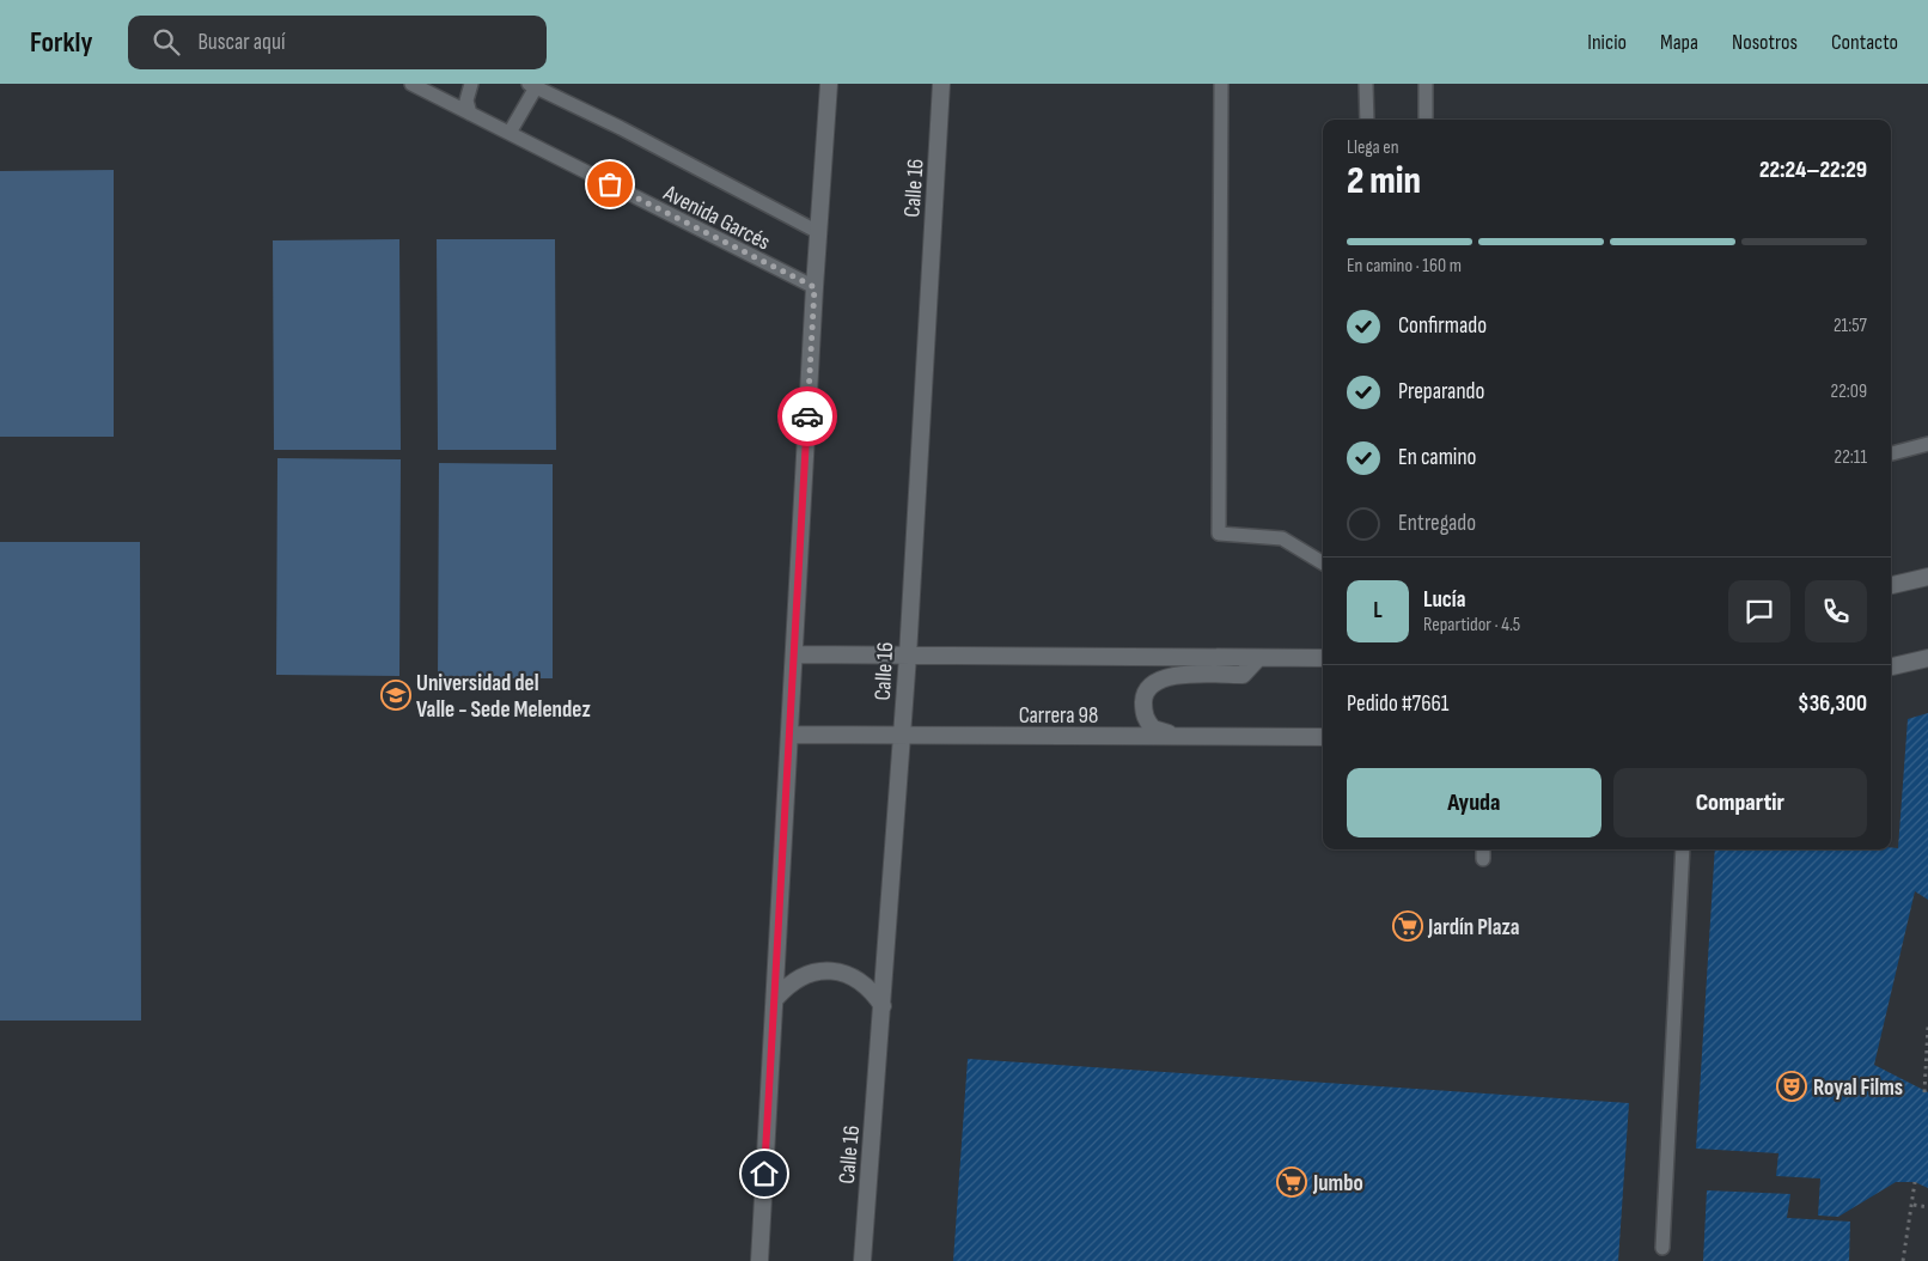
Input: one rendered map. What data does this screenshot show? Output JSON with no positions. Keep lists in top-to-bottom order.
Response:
{
  "streets": {
    "street": ["Calle 16", "Carrera 98"],
    "lane": ["Avenida Garcés"]
  },
  "crossings": [
    ["Calle 16", "Carrera 98"]
  ],
  "places": {
    "school or university": ["Universidad del Valle - Sede Melendez"],
    "supermarket": ["Jardín Plaza", "Jumbo"],
    "theatre": ["Royal Films"]
  },
  "page": {
    "header": "Forkly",
    "search": "Buscar aquí",
    "nav": [
      "Inicio",
      "Mapa",
      "Nosotros",
      "Contacto"
    ],
    "heading": ["2 min", "Llega en", "22:24–22:29"],
    "panel": [
      "Lucía",
      "Repartidor · 4.5",
      "Pedido #7661",
      "$36,300"
    ],
    "bar": "En camino · 160 m",
    "list": [
      ["Confirmado", "21:57"],
      ["Preparando", "22:09"],
      ["En camino", "22:11"],
      "Entregado"
    ],
    "round": "L",
    "buttons": ["Ayuda", "Compartir"]
  }
}
